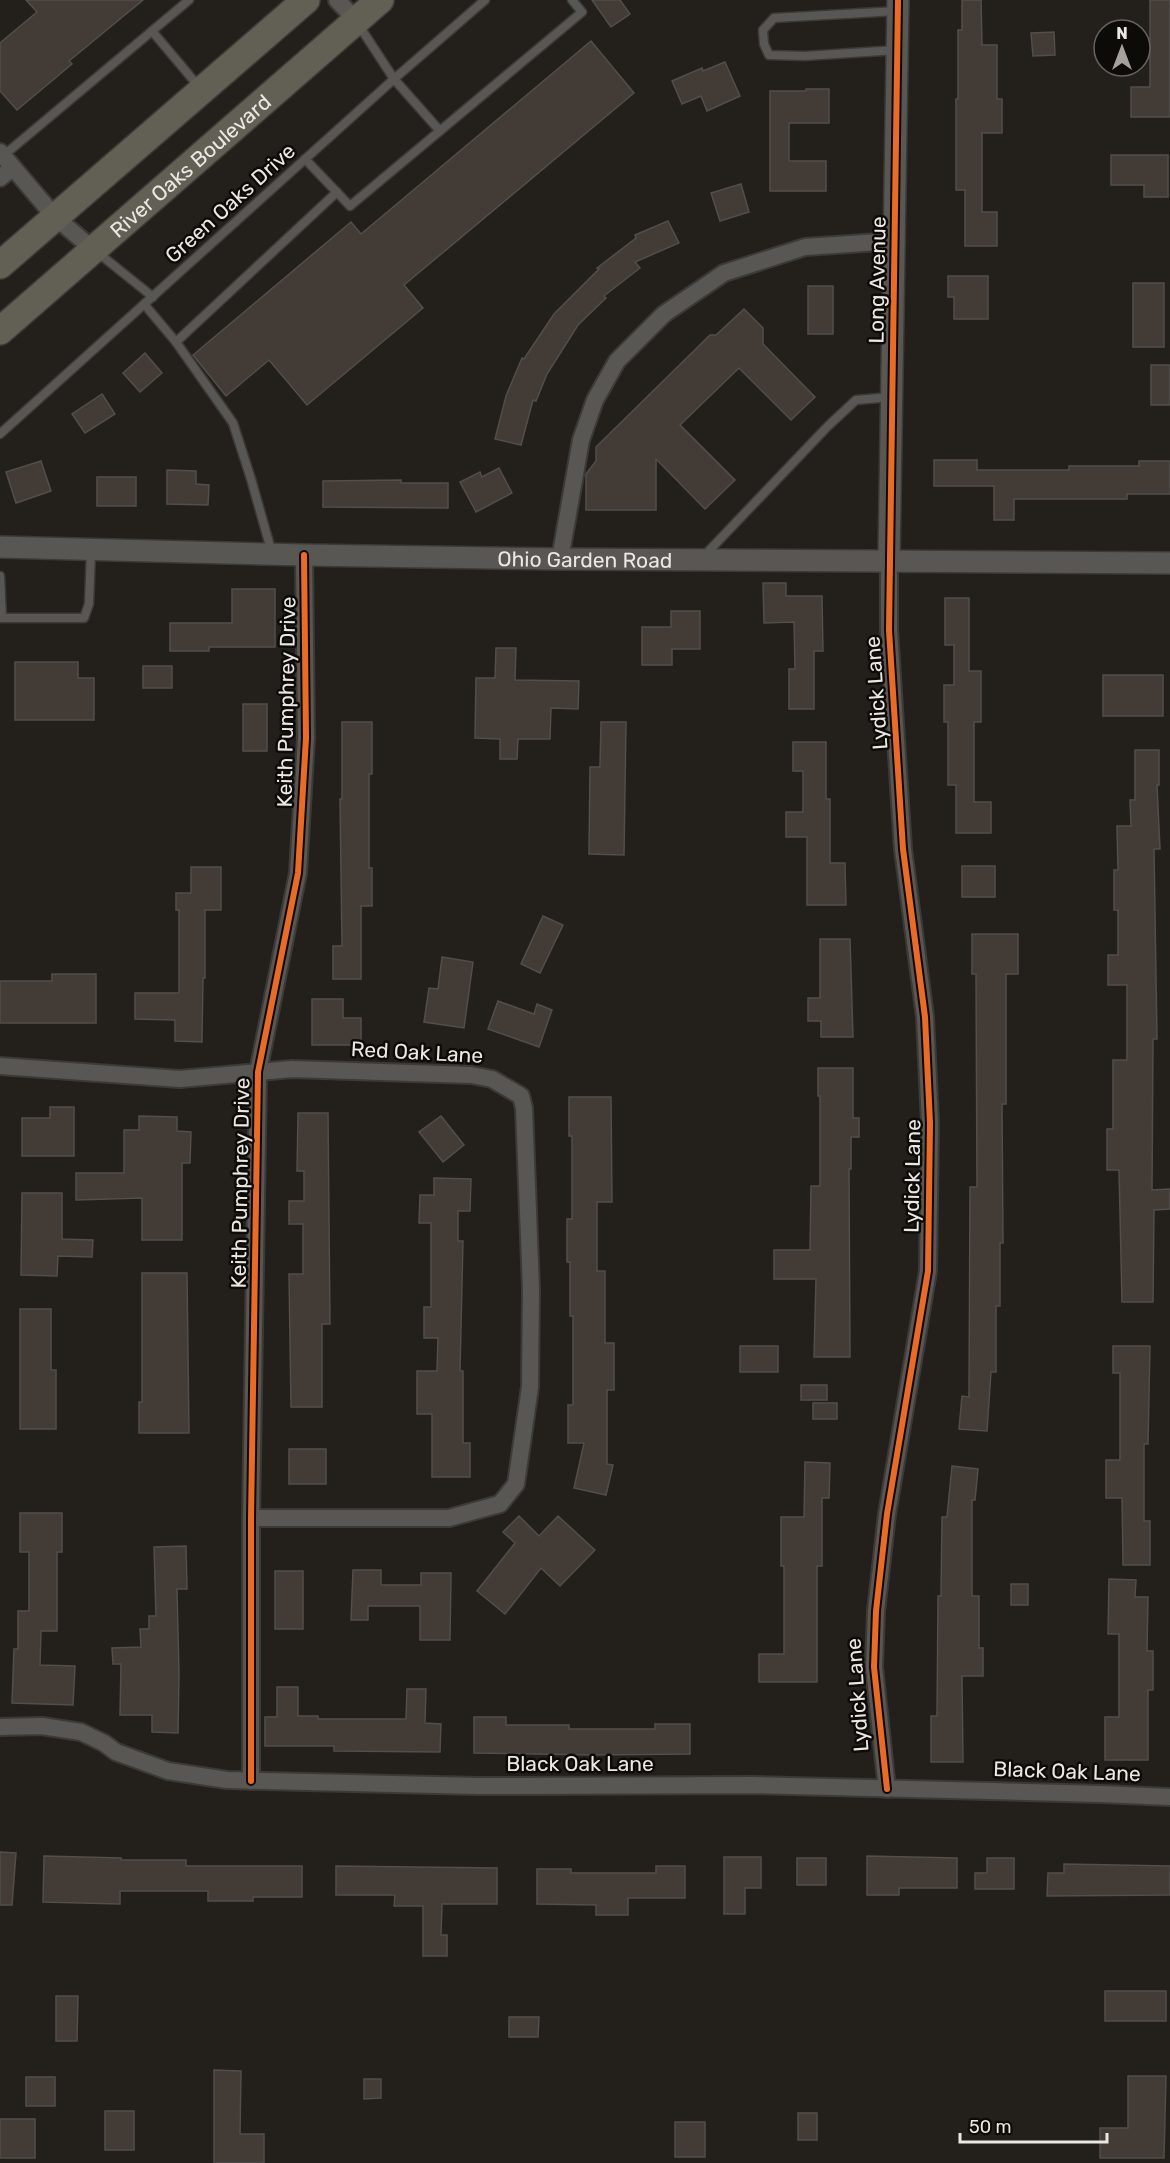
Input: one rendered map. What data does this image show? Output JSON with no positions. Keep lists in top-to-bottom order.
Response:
{
  "streets": {
    "main road": ["River Oaks Boulevard"],
    "street": [
      "Long Avenue",
      "Ohio Garden Road",
      "Lydick Lane",
      "Keith Pumphrey Drive",
      "Red Oak Lane",
      "Black Oak Lane"
    ],
    "lane": ["Green Oaks Drive"]
  },
  "crossings": [
    ["Long Avenue", "Ohio Garden Road"],
    ["Long Avenue", "Lydick Lane"],
    ["Ohio Garden Road", "Lydick Lane"],
    ["Ohio Garden Road", "Keith Pumphrey Drive"],
    ["Lydick Lane", "Black Oak Lane"],
    ["Keith Pumphrey Drive", "Red Oak Lane"],
    ["Keith Pumphrey Drive", "Black Oak Lane"]
  ],
  "scale_bar": "50 m",
  "north": "top"
}
